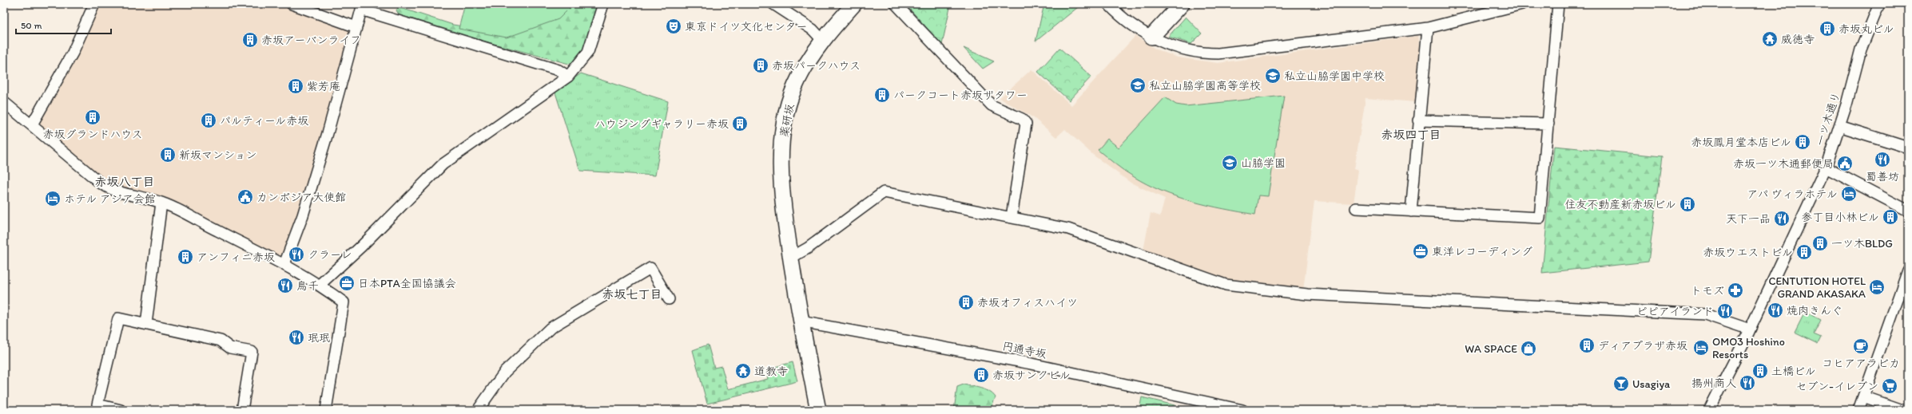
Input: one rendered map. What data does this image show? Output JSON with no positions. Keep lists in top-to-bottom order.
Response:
{
  "streets": {
    "street": ["一ツ木通り", "薬研坂", "円通寺坂"]
  },
  "crossings": [
    ["薬研坂", "円通寺坂"]
  ],
  "districts": ["赤坂四丁目", "赤坂八丁目", "赤坂七丁目"],
  "places": {
    "theatre": ["東京ドイツ文化センター"],
    "building": [
      "赤坂丸ビル",
      "赤坂アーバンライフ",
      "赤坂パークハウス",
      "紫芳庵",
      "パークコート赤坂ザタワー",
      "赤坂グランドハウス",
      "パルティール赤坂",
      "ハウジングギャラリー赤坂",
      "赤坂鳳月堂本店ビル",
      "新坂マンション",
      "住友不動産新赤坂ビル",
      "参丁目小林ビル",
      "一ツ木BLDG",
      "赤坂ウエストビル",
      "アンフィニ赤坂",
      "赤坂オフィスハイツ",
      "ディアプラザ赤坂",
      "土橋ビル",
      "赤坂サンクビル"
    ],
    "temple": ["威徳寺", "道教寺"],
    "school or university": ["私立山脇学園中学校", "私立山脇学園高等学校", "山脇学園"],
    "restaurant": [
      "蜀善坊",
      "天下一品",
      "クラーレ",
      "鳥千",
      "焼肉きんぐ",
      "ピピアイランド",
      "珉珉",
      "揚州商人"
    ],
    "public building": ["赤坂一ツ木通郵便局", "カンボジア大使館"],
    "hotel": [
      "アパ ヴィラホテル",
      "ホテル アジア会館",
      "CENTUTION HOTEL GRAND AKASAKA",
      "OMO3 Hoshino Resorts"
    ],
    "office": ["東洋レコーディング", "日本PTA全国協議会"],
    "pharmacy": ["トモズ"],
    "cafe": ["コヒアアラビカ"],
    "shop": ["WA SPACE"],
    "bar": ["Usagiya"],
    "supermarket": ["セブン-イレブン"]
  },
  "scale_bar": "50 m"
}
